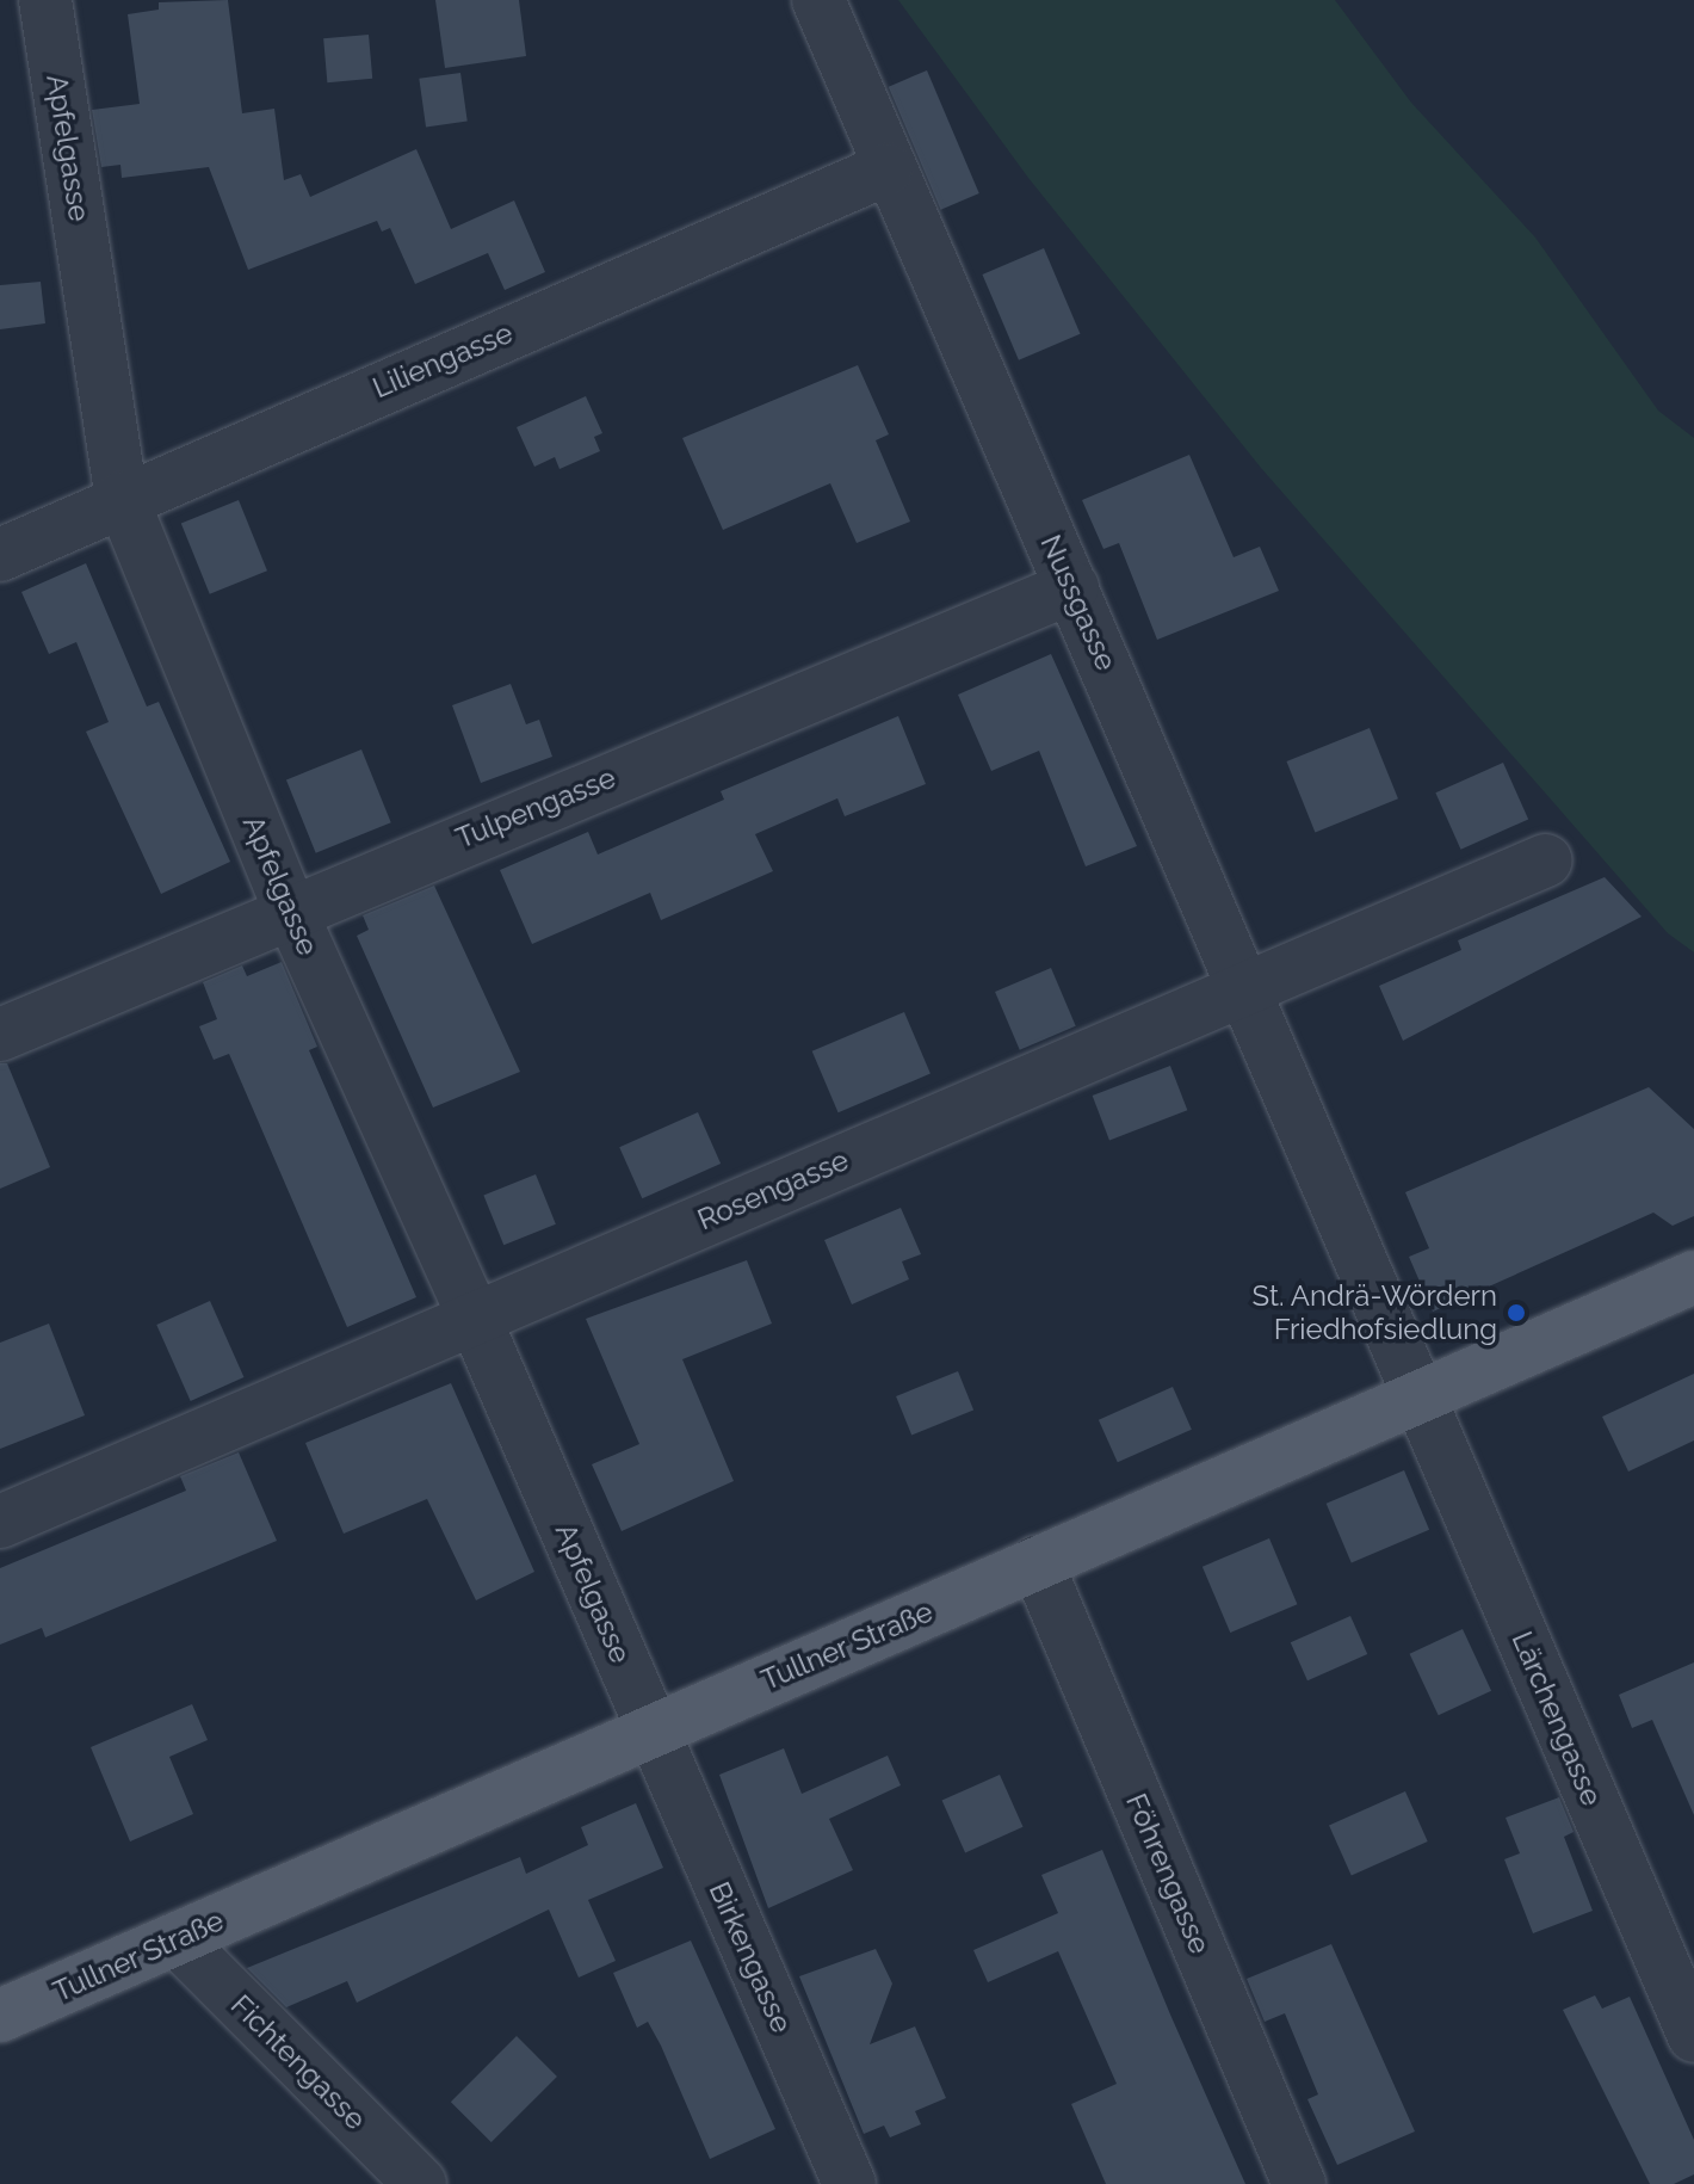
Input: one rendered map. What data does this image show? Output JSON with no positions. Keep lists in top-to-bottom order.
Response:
{
  "streets": {
    "main road": ["Tullner Straße"],
    "street": [
      "Apfelgasse",
      "Liliengasse",
      "Nussgasse",
      "Tulpengasse",
      "Rosengasse",
      "Lärchengasse",
      "Föhrengasse",
      "Birkengasse",
      "Fichtengasse"
    ]
  },
  "crossings": [
    ["Apfelgasse", "Liliengasse"],
    ["Apfelgasse", "Tulpengasse"],
    ["Apfelgasse", "Rosengasse"],
    ["Apfelgasse", "Tullner Straße"],
    ["Apfelgasse", "Birkengasse"],
    ["Liliengasse", "Nussgasse"],
    ["Nussgasse", "Tulpengasse"],
    ["Nussgasse", "Rosengasse"],
    ["Nussgasse", "Lärchengasse"],
    ["Tullner Straße", "Lärchengasse"],
    ["Tullner Straße", "Föhrengasse"],
    ["Tullner Straße", "Birkengasse"],
    ["Tullner Straße", "Fichtengasse"]
  ],
  "places": ["St. Andrä-Wördern Friedhofsiedlung"]
}
